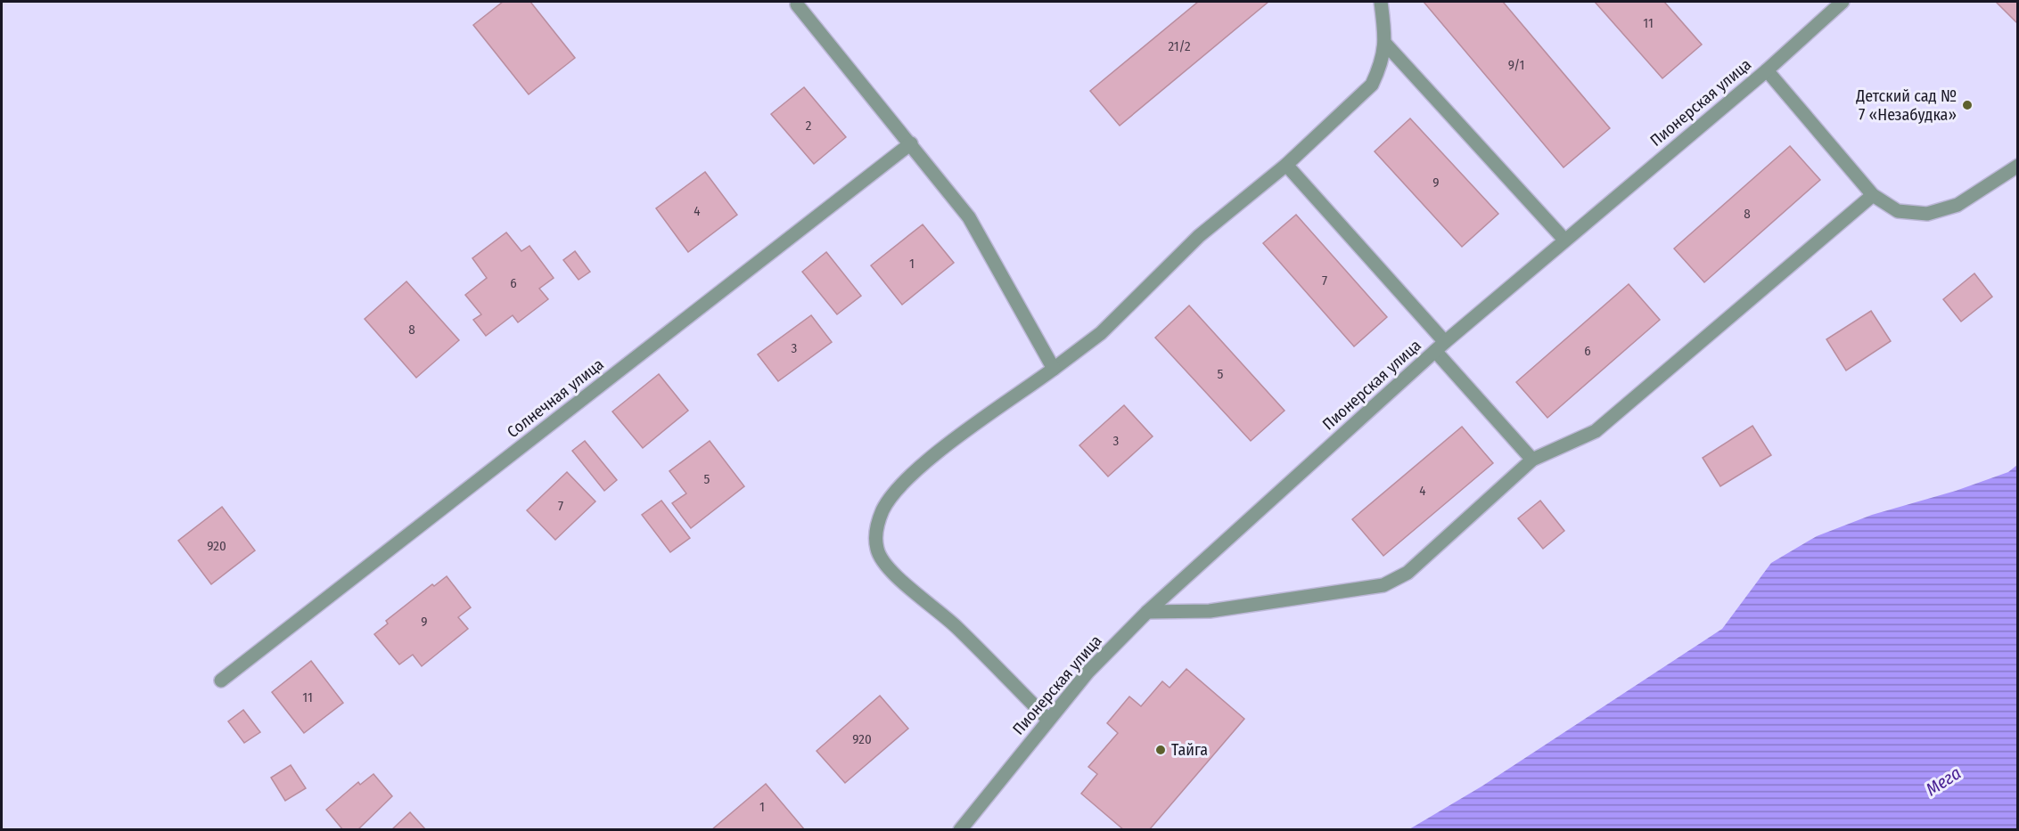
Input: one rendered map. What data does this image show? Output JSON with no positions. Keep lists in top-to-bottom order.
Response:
{
  "streets": {
    "street": ["Пионерская улица", "Солнечная улица"]
  },
  "water": ["Мега"],
  "places": ["Детский сад № 7 «Незабудка»", "Тайга"],
  "house_numbers": [
    "11",
    "21/2",
    "9/1",
    "2",
    "9",
    "4",
    "8",
    "1",
    "7",
    "6",
    "8",
    "3",
    "6",
    "5",
    "3",
    "5",
    "4",
    "7",
    "920",
    "9",
    "11",
    "920",
    "1"
  ]
}
